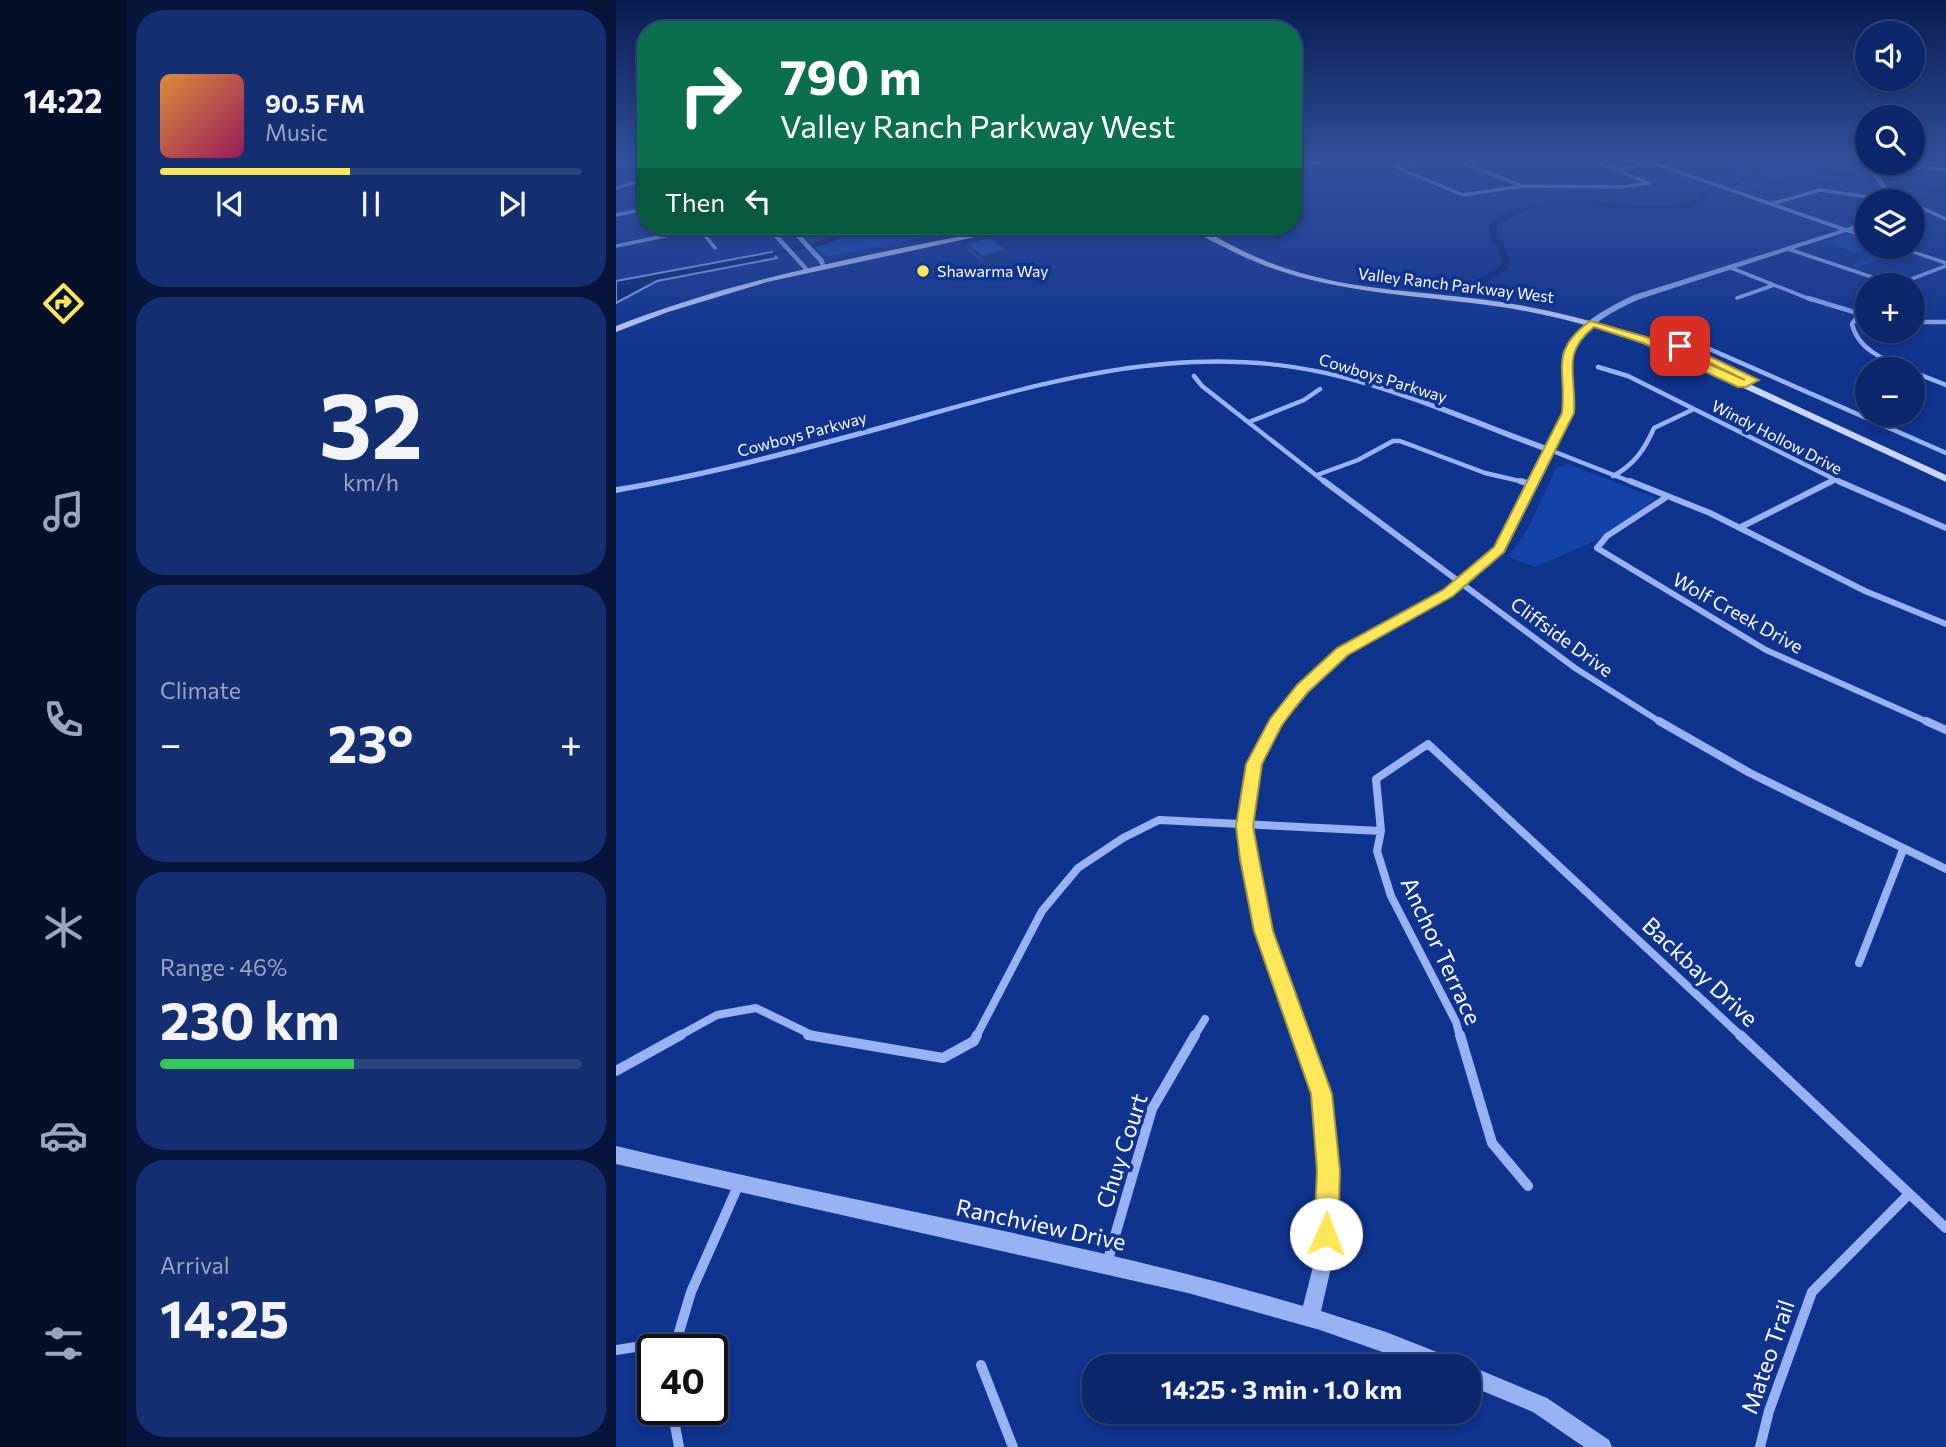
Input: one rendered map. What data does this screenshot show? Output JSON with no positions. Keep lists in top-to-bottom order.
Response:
{
  "streets": {
    "main road": ["Valley Ranch Parkway West"],
    "street": [
      "Cowboys Parkway",
      "Windy Hollow Drive",
      "Wolf Creek Drive",
      "Cliffside Drive",
      "Anchor Terrace",
      "Backbay Drive",
      "Chuy Court",
      "Ranchview Drive",
      "Mateo Trail"
    ]
  },
  "crossings": [
    ["Cowboys Parkway", "Wolf Creek Drive"],
    ["Anchor Terrace", "Backbay Drive"],
    ["Backbay Drive", "Mateo Trail"],
    ["Chuy Court", "Ranchview Drive"]
  ],
  "places": ["Shawarma Way"],
  "page": {
    "tabs": "14:22",
    "map_buttons": ["+", "−"],
    "turn": ["790 m", "Valley Ranch Parkway West"],
    "song": ["90.5 FM", "Music"],
    "then": "Then",
    "tile": [
      ["32", "km/h"],
      "Climate",
      ["Range · 46%", "230 km"],
      ["Arrival", "14:25"]
    ],
    "heat": ["−", "23°", "+"],
    "limit": "40",
    "trip": "14:25 · 3 min · 1.0 km"
  }
}
